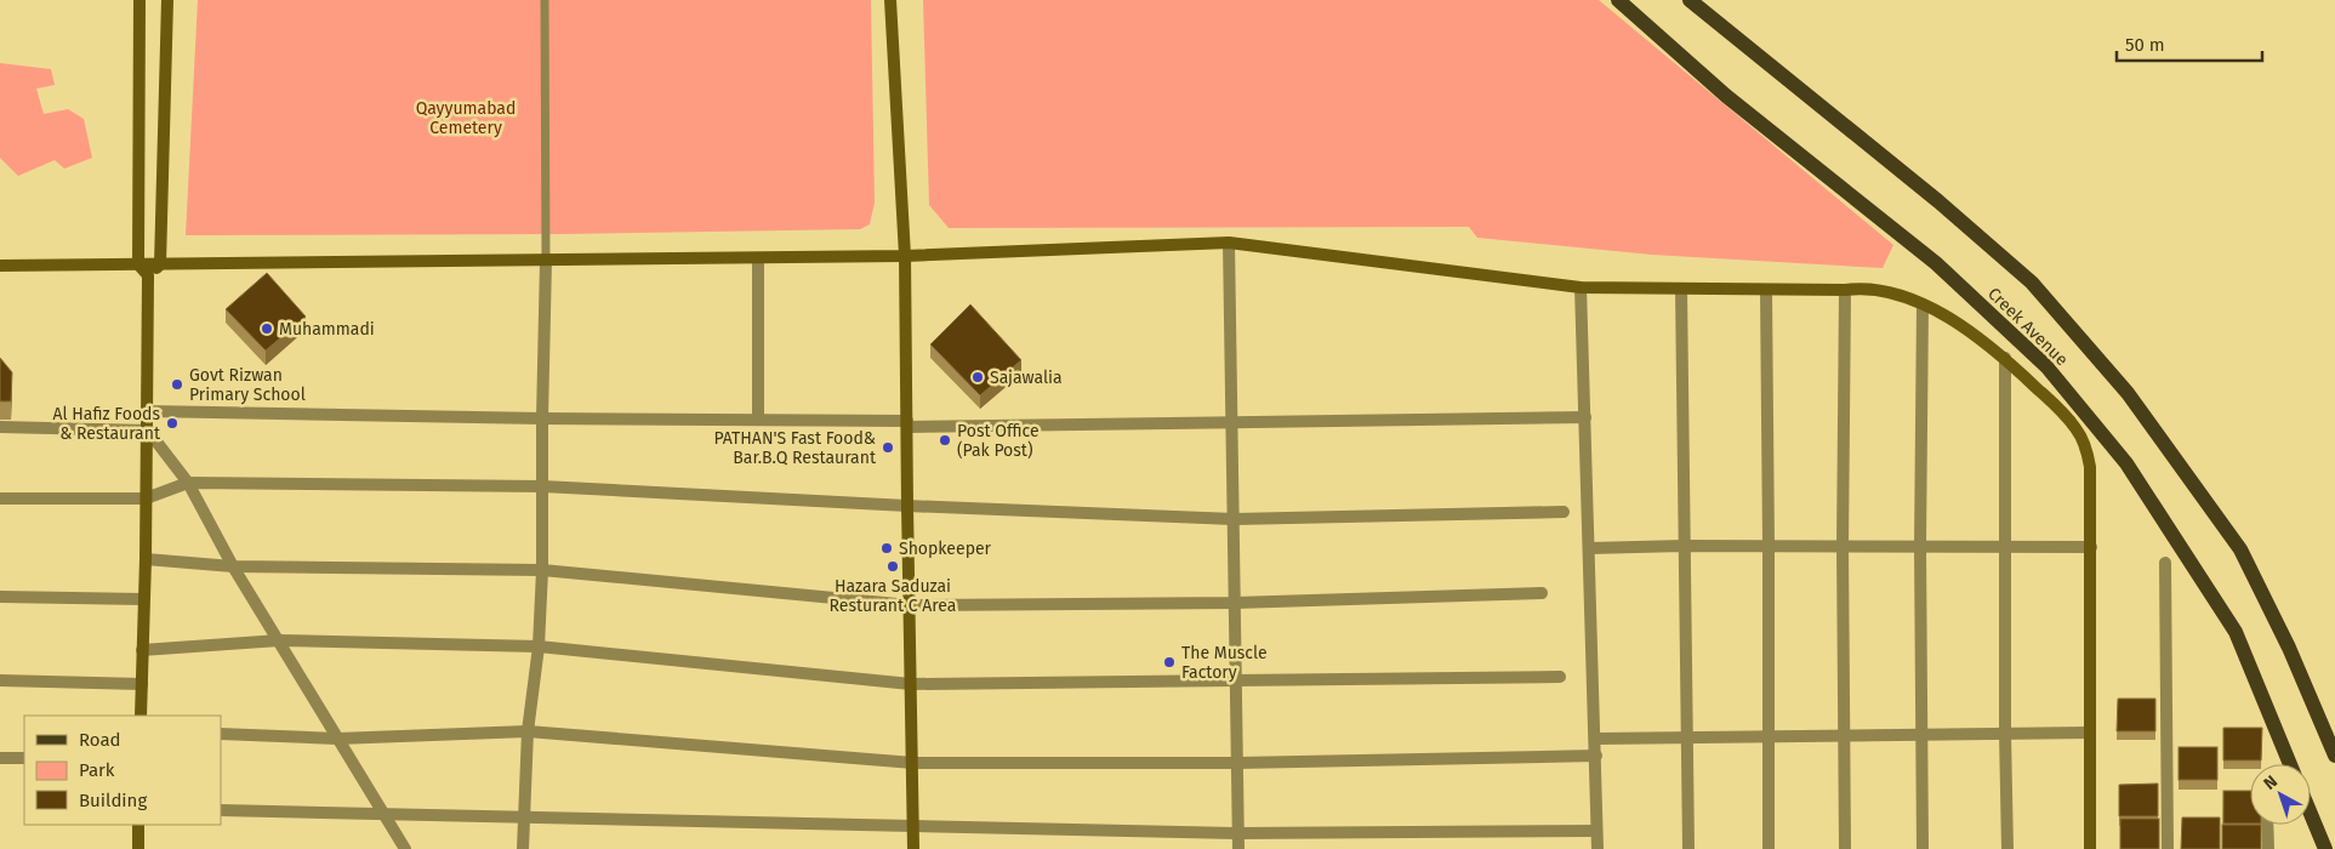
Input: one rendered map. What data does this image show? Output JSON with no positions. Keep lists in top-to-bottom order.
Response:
{
  "streets": {
    "main road": ["Creek Avenue"]
  },
  "parks": ["Qayyumabad Cemetery"],
  "places": [
    "Muhammadi",
    "Sajawalia",
    "Govt Rizwan Primary School",
    "Al Hafiz Foods & Restaurant",
    "Post Office (Pak Post)",
    "PATHAN'S Fast Food& Bar.B.Q Restaurant",
    "Shopkeeper",
    "Hazara Saduzai Resturant C Area",
    "The Muscle Factory"
  ],
  "legend": ["Road", "Park", "Building"],
  "scale_bar": "50 m",
  "north": "top left"
}
